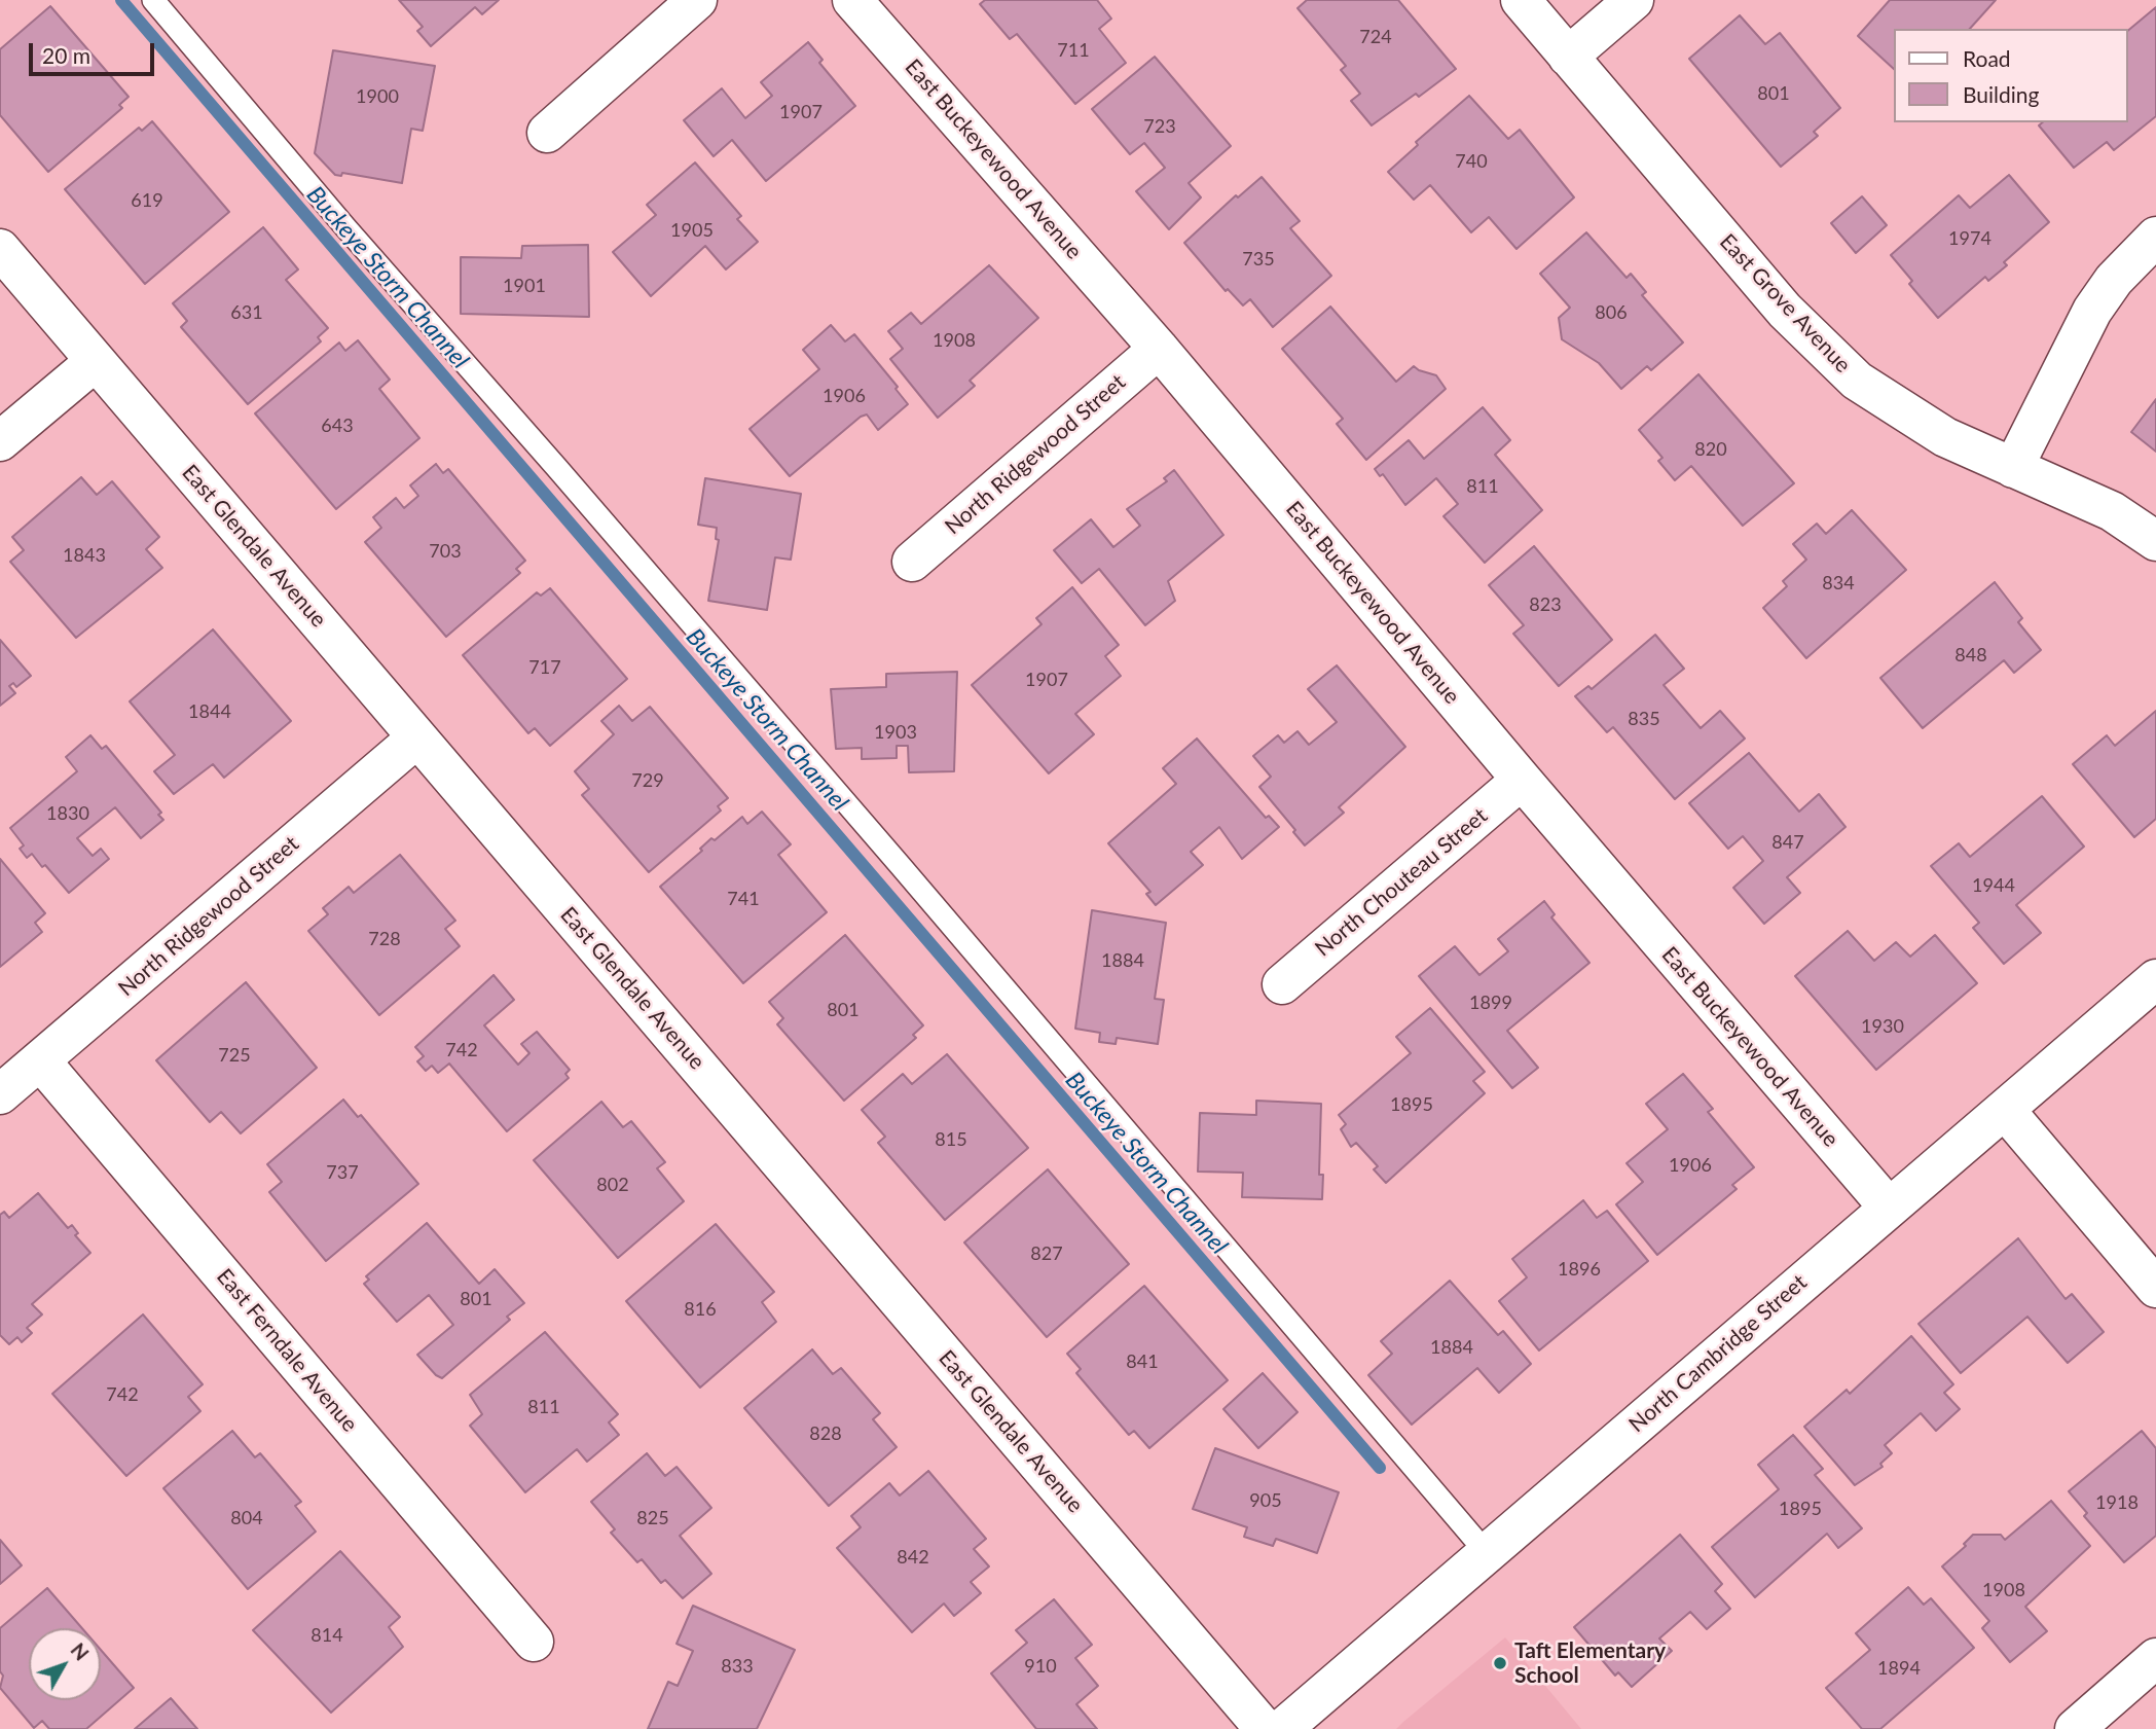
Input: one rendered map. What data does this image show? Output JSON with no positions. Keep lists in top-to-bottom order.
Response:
{
  "streets": {
    "street": [
      "East Buckeyewood Avenue",
      "East Grove Avenue",
      "North Ridgewood Street",
      "East Glendale Avenue",
      "North Chouteau Street",
      "East Ferndale Avenue",
      "North Cambridge Street"
    ]
  },
  "crossings": [
    ["East Buckeyewood Avenue", "North Ridgewood Street"],
    ["East Buckeyewood Avenue", "North Chouteau Street"],
    ["East Buckeyewood Avenue", "North Cambridge Street"],
    ["North Ridgewood Street", "East Glendale Avenue"],
    ["North Ridgewood Street", "East Ferndale Avenue"]
  ],
  "water": ["Buckeye Storm Channel"],
  "places": ["Taft Elementary School"],
  "house_numbers": [
    "724",
    "711",
    "801",
    "1900",
    "1907",
    "723",
    "740",
    "619",
    "1905",
    "1974",
    "735",
    "1901",
    "631",
    "806",
    "1908",
    "1906",
    "643",
    "820",
    "811",
    "703",
    "1843",
    "834",
    "823",
    "848",
    "717",
    "1907",
    "1844",
    "835",
    "1903",
    "729",
    "1830",
    "847",
    "1944",
    "741",
    "728",
    "1884",
    "1899",
    "801",
    "1930",
    "742",
    "725",
    "1895",
    "815",
    "1906",
    "737",
    "802",
    "827",
    "1896",
    "801",
    "816",
    "1884",
    "841",
    "742",
    "811",
    "828",
    "905",
    "1918",
    "1895",
    "804",
    "825",
    "842",
    "1908",
    "814",
    "833",
    "910",
    "1894"
  ],
  "legend": ["Road", "Building"],
  "scale_bar": "20 m",
  "north": "top right"
}
